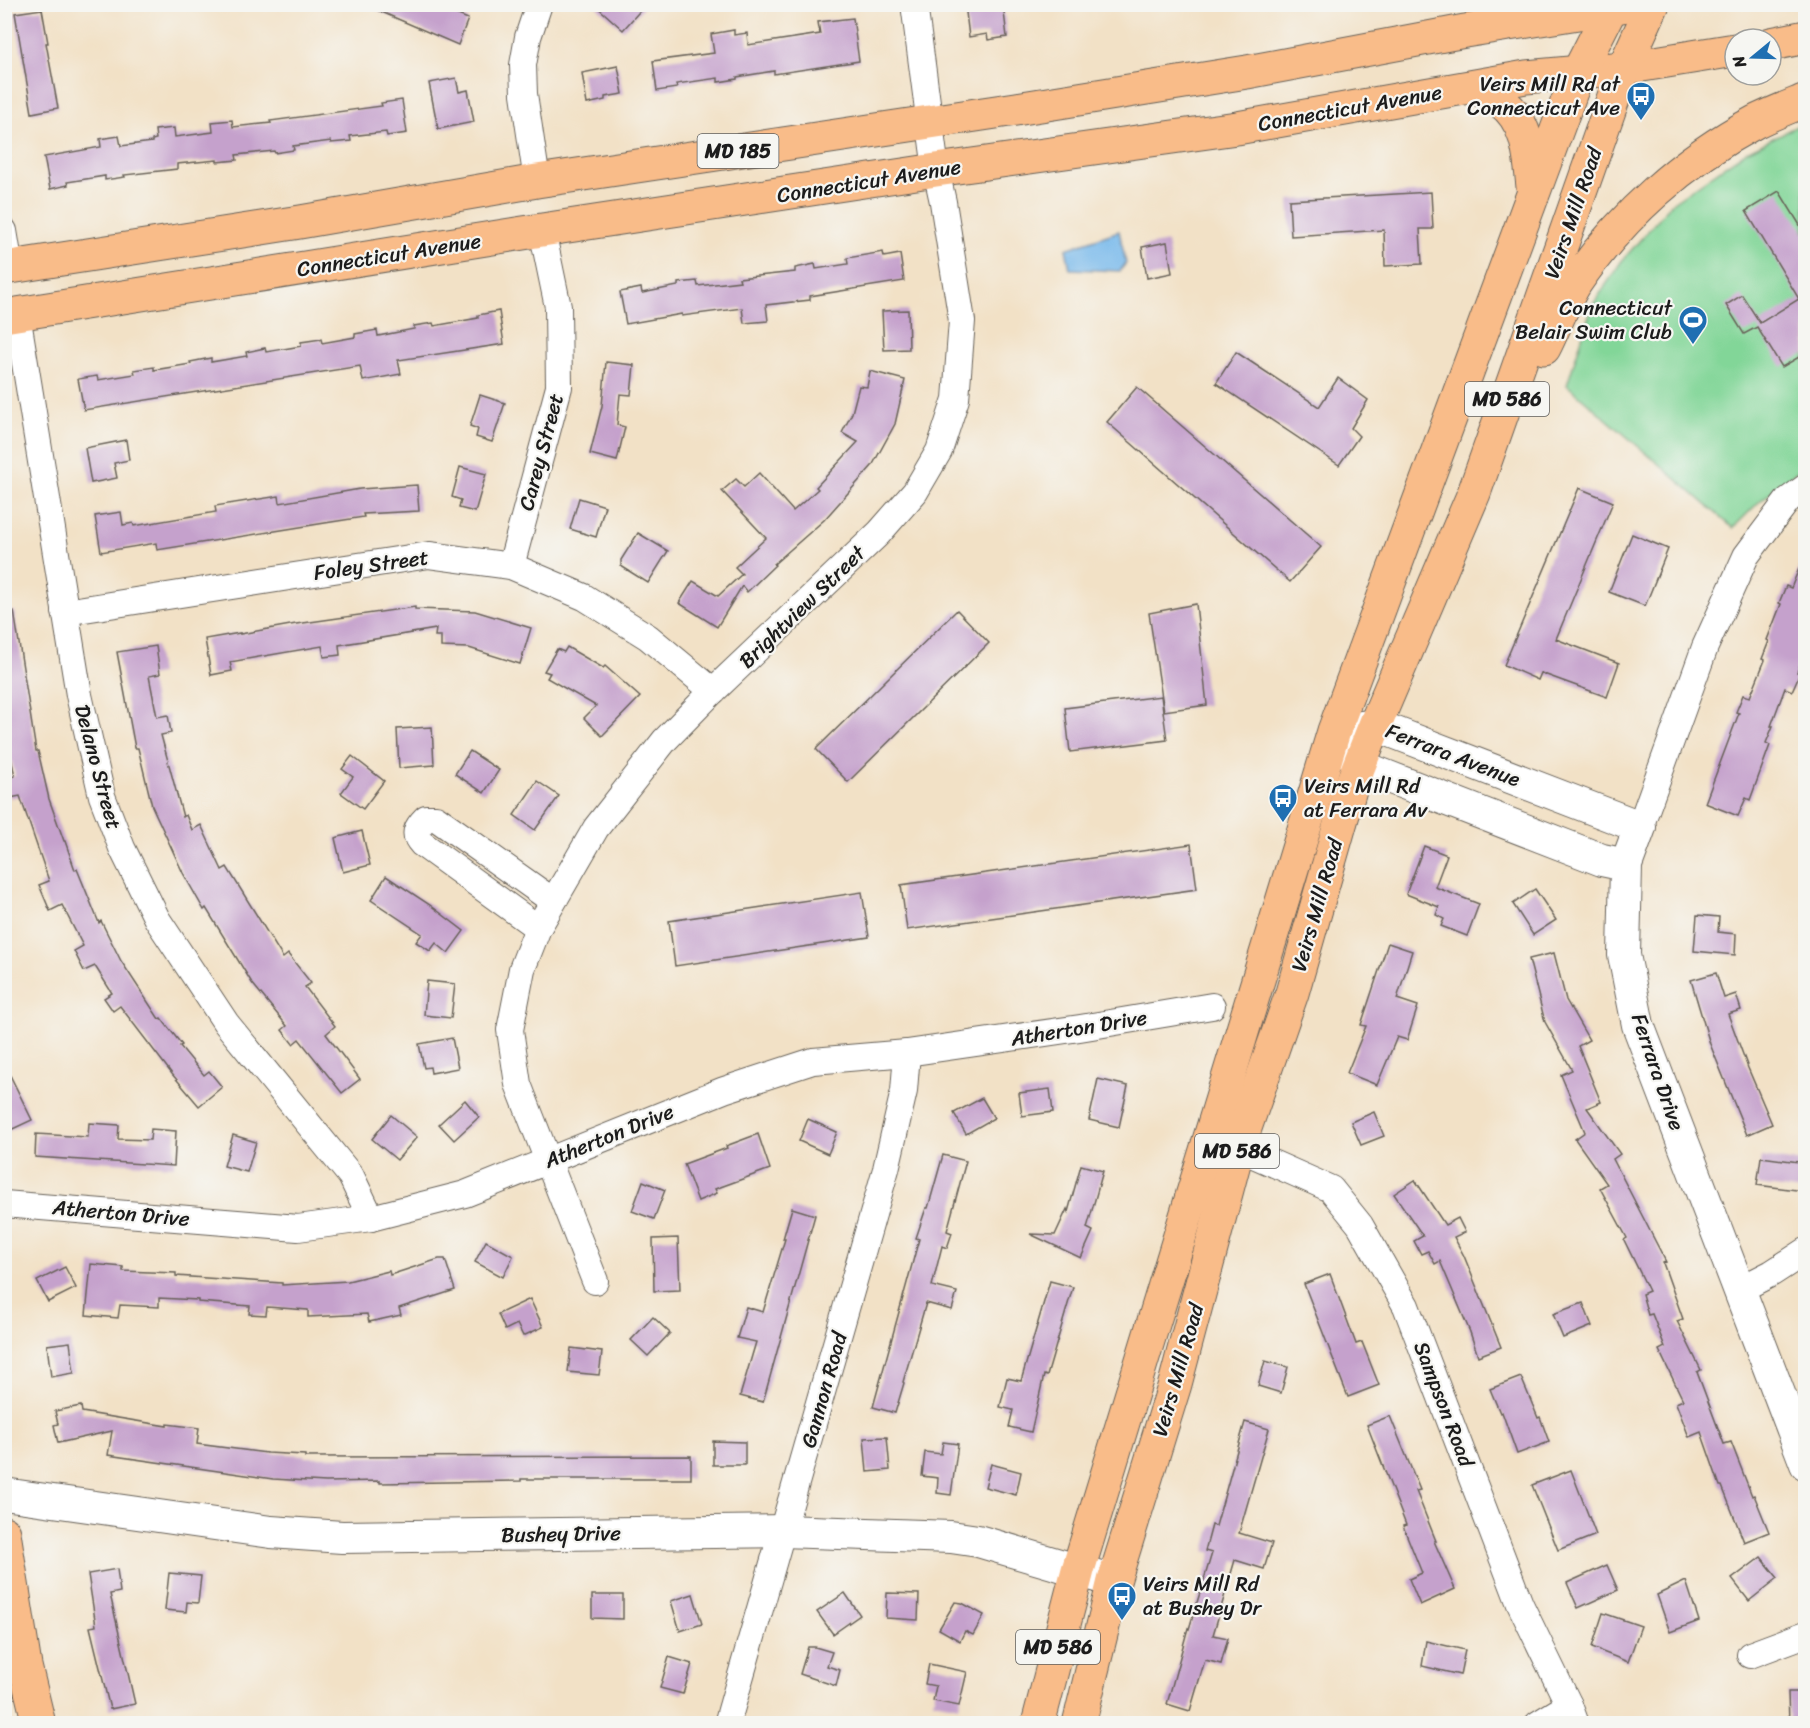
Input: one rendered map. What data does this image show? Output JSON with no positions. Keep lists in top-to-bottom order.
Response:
{
  "streets": {
    "main road": [
      "Connecticut Avenue",
      "MD 185",
      "Veirs Mill Road",
      "MD 586"
    ],
    "street": [
      "Carey Street",
      "Foley Street",
      "Brightview Street",
      "Ferrara Avenue",
      "Delano Street",
      "Atherton Drive",
      "Ferrara Drive",
      "Gannon Road",
      "Sampson Road",
      "Bushey Drive"
    ]
  },
  "crossings": [
    ["Connecticut Avenue", "Veirs Mill Road"],
    ["Connecticut Avenue", "Carey Street"],
    ["Connecticut Avenue", "Brightview Street"],
    ["Connecticut Avenue", "Delano Street"],
    ["MD 185", "Veirs Mill Road"],
    ["MD 185", "Brightview Street"],
    ["Veirs Mill Road", "Ferrara Avenue"],
    ["Veirs Mill Road", "Sampson Road"],
    ["Veirs Mill Road", "Bushey Drive"],
    ["Carey Street", "Foley Street"],
    ["Foley Street", "Brightview Street"],
    ["Foley Street", "Delano Street"],
    ["Brightview Street", "Atherton Drive"],
    ["Ferrara Avenue", "Ferrara Drive"],
    ["Delano Street", "Atherton Drive"],
    ["Atherton Drive", "Gannon Road"],
    ["Gannon Road", "Bushey Drive"]
  ],
  "places": {
    "bus stop": ["Veirs Mill Rd at Connecticut Ave", "Veirs Mill Rd at Ferrara Av", "Veirs Mill Rd at Bushey Dr"],
    "sports": ["Connecticut Belair Swim Club"]
  },
  "north": "left"
}
